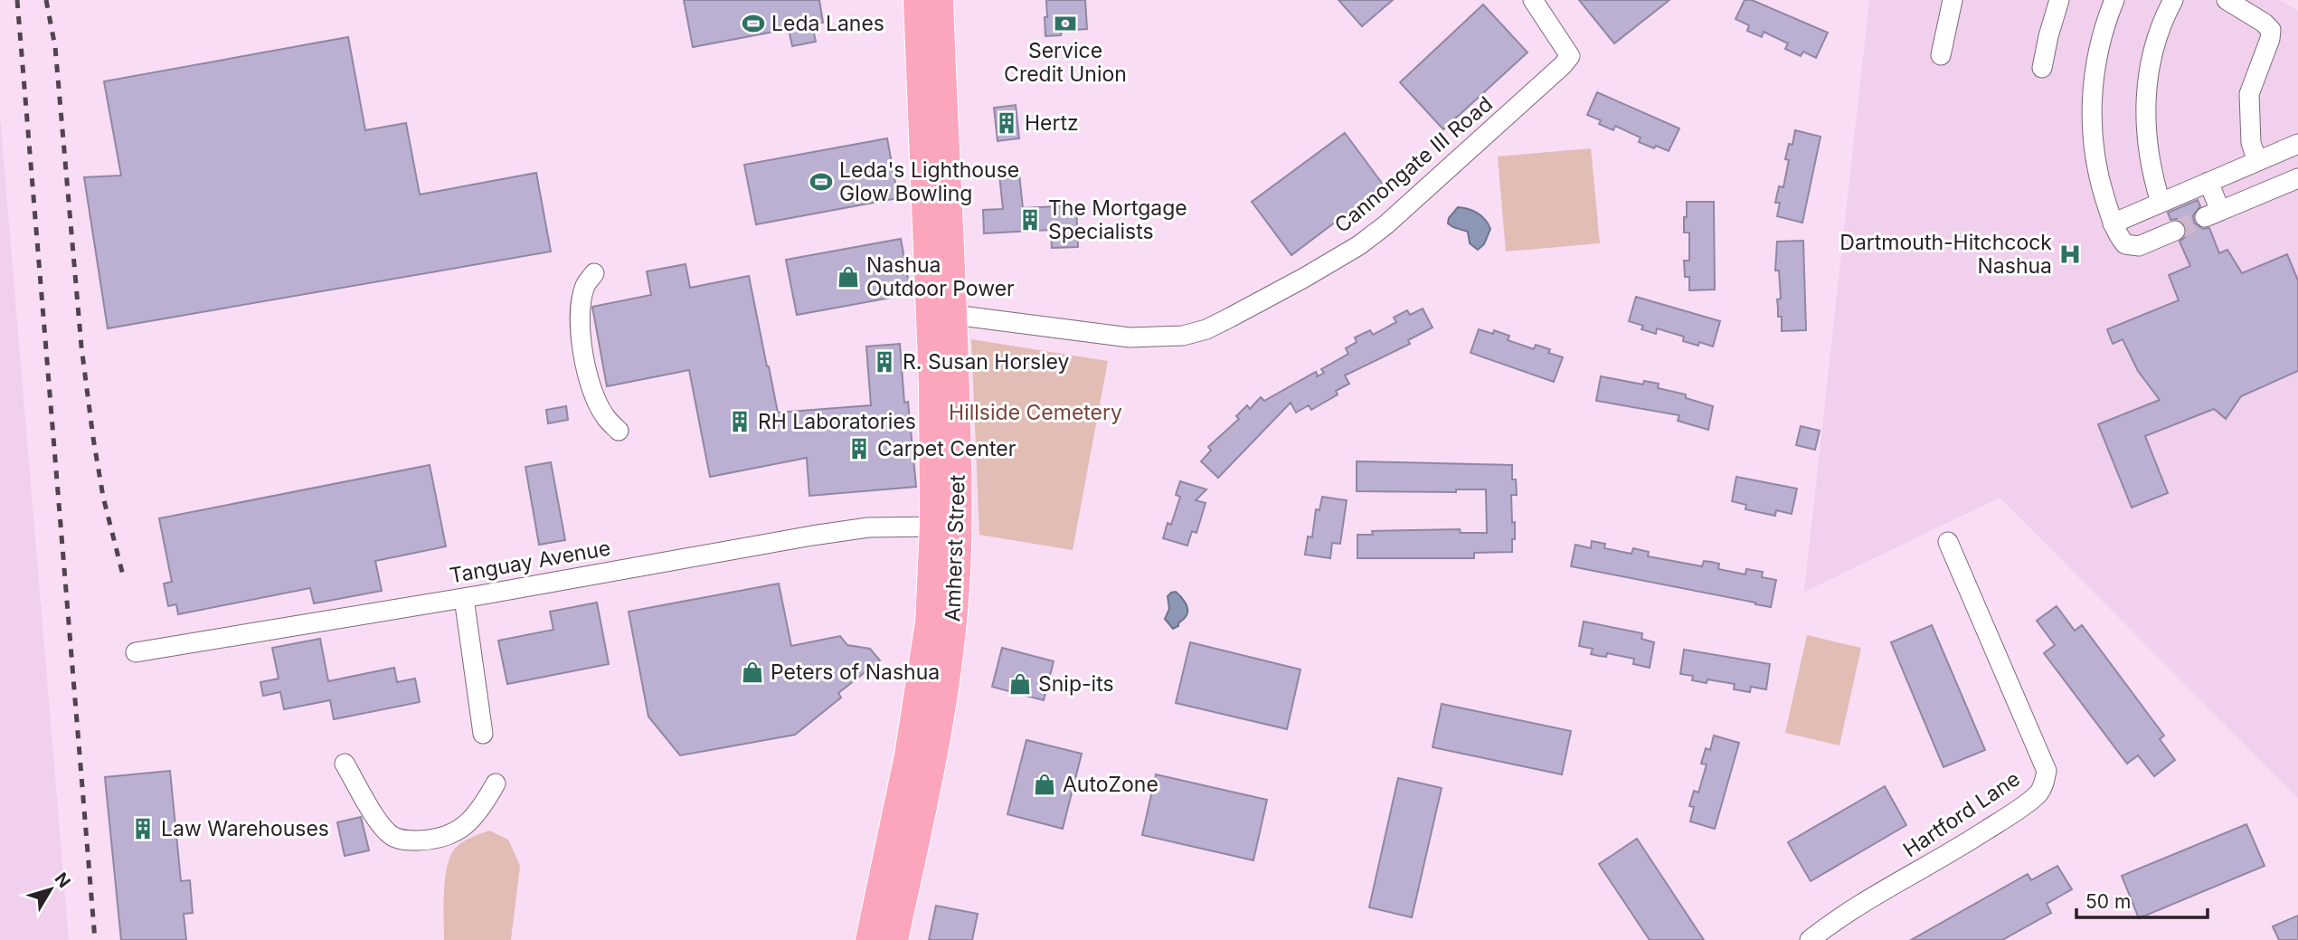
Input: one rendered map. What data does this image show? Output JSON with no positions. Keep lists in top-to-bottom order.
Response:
{
  "streets": {
    "highway": ["Amherst Street"],
    "street": ["Cannongate III Road", "Tanguay Avenue", "Hartford Lane"]
  },
  "crossings": [
    ["Cannongate III Road", "Amherst Street"],
    ["Amherst Street", "Tanguay Avenue"]
  ],
  "parks": ["Hillside Cemetery"],
  "places": {
    "sports": ["Leda Lanes", "Leda's Lighthouse Glow Bowling"],
    "bank": ["Service Credit Union"],
    "building": [
      "Hertz",
      "The Mortgage Specialists",
      "R. Susan Horsley",
      "RH Laboratories",
      "Carpet Center",
      "Law Warehouses"
    ],
    "hospital": ["Dartmouth-Hitchcock Nashua"],
    "shop": [
      "Nashua Outdoor Power",
      "Peters of Nashua",
      "Snip-its",
      "AutoZone"
    ]
  },
  "scale_bar": "50 m",
  "north": "top right"
}
